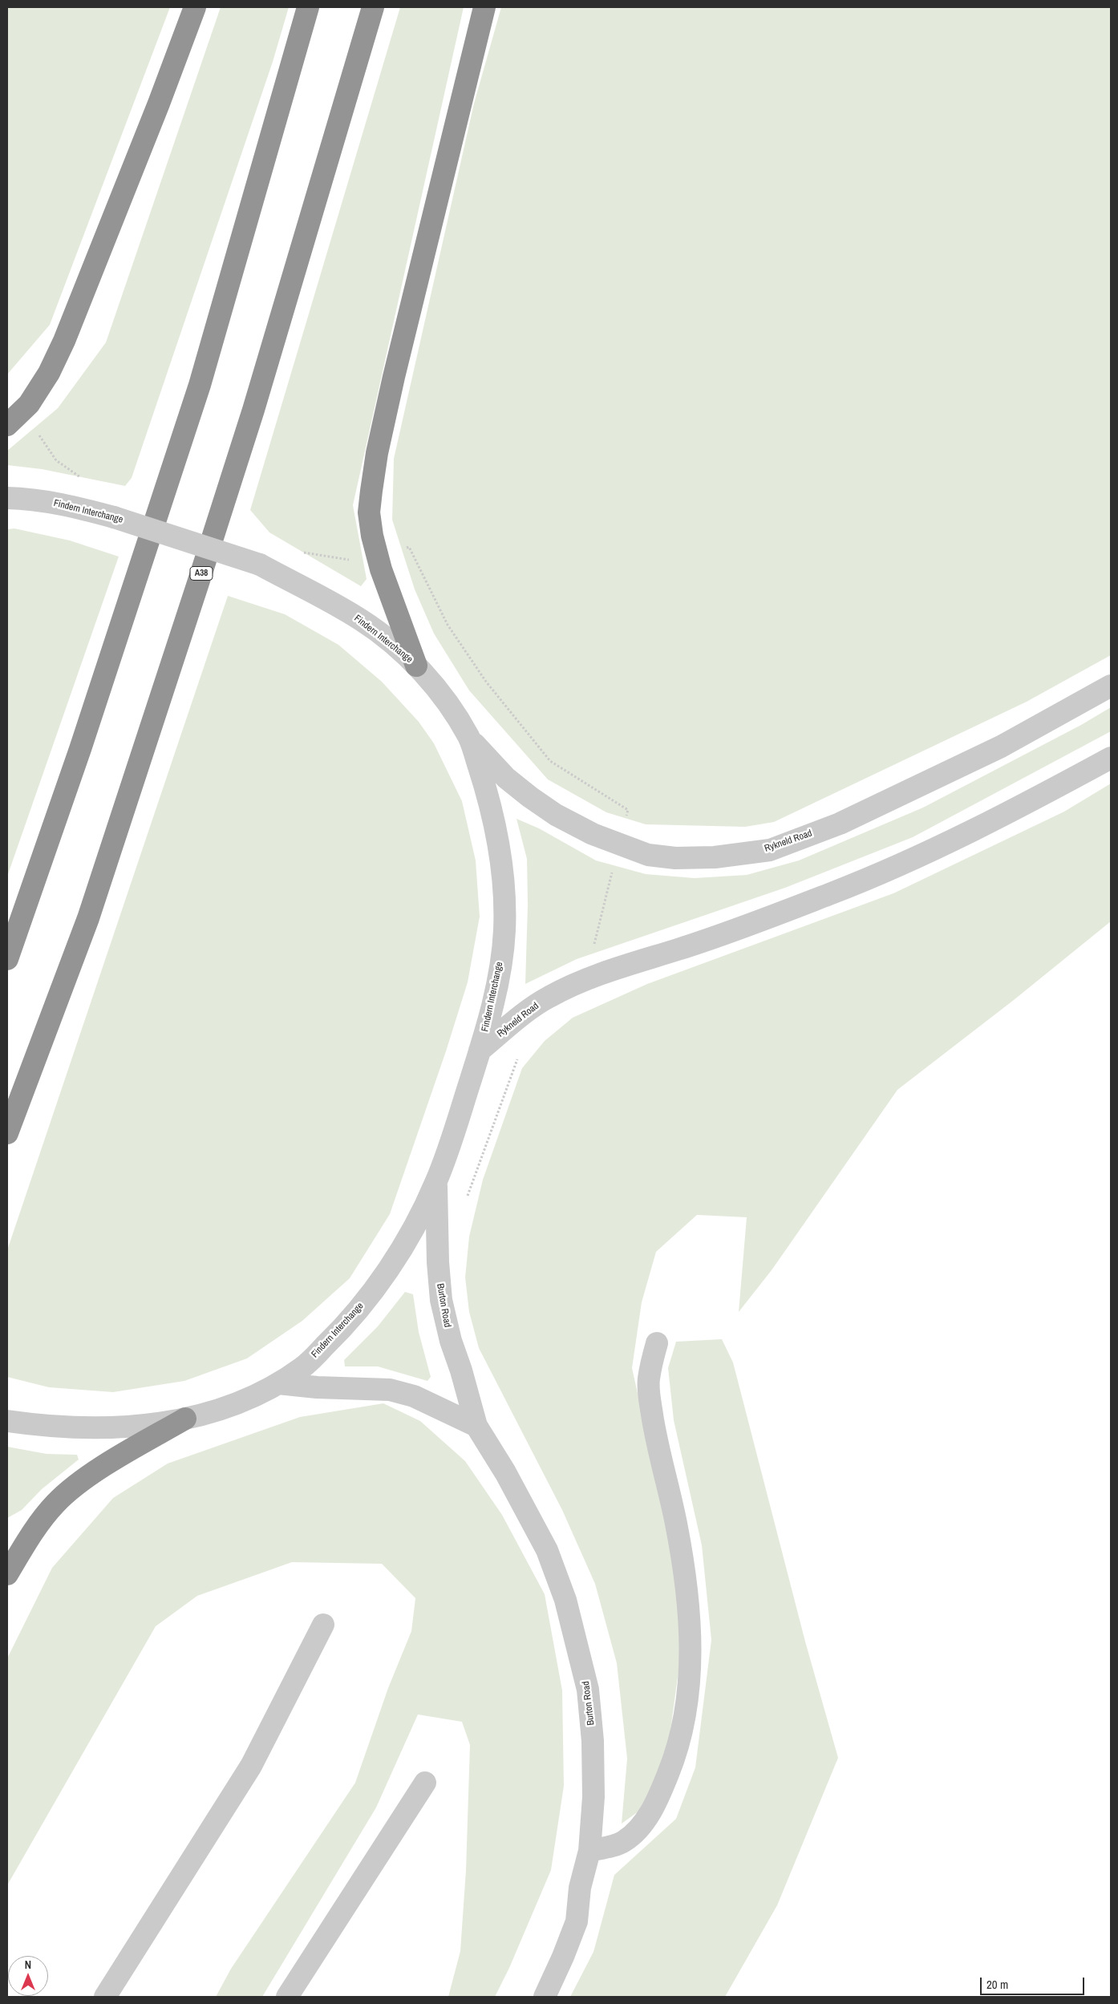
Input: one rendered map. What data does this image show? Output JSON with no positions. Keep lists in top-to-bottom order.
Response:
{
  "streets": {
    "highway": ["A38"],
    "street": ["Findern Interchange", "Rykneld Road", "Burton Road"]
  },
  "crossings": [
    ["Findern Interchange", "Rykneld Road"],
    ["Findern Interchange", "Burton Road"]
  ],
  "scale_bar": "20 m",
  "north": "top"
}
